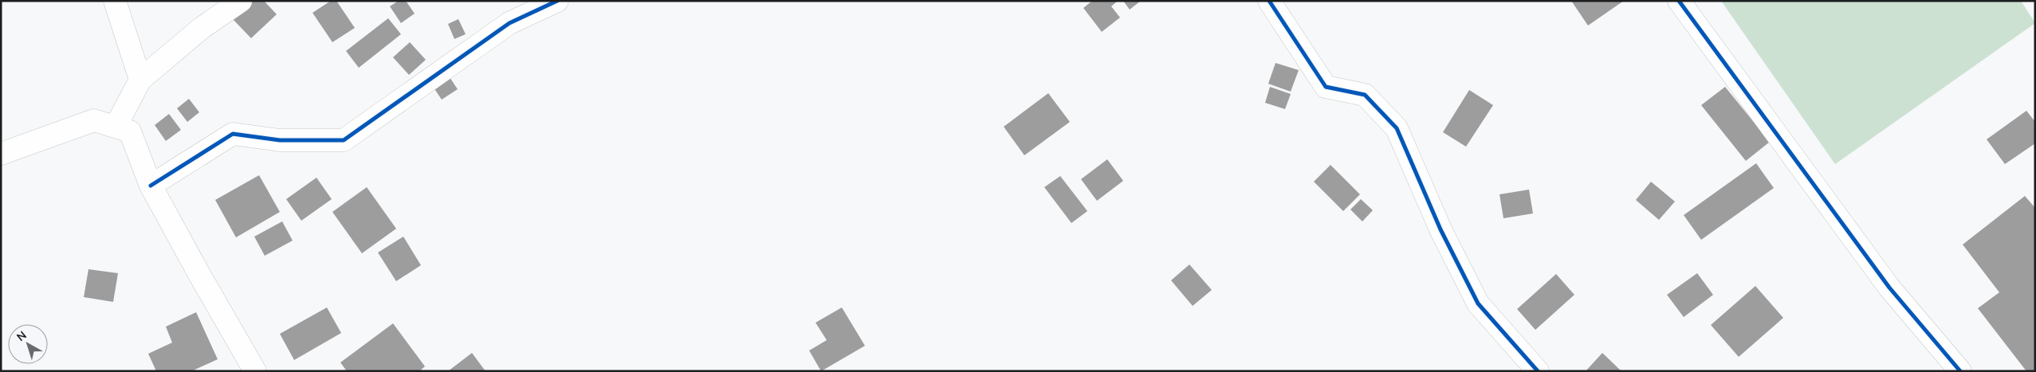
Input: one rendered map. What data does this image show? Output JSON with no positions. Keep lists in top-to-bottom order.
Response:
{
  "north": "top left"
}
